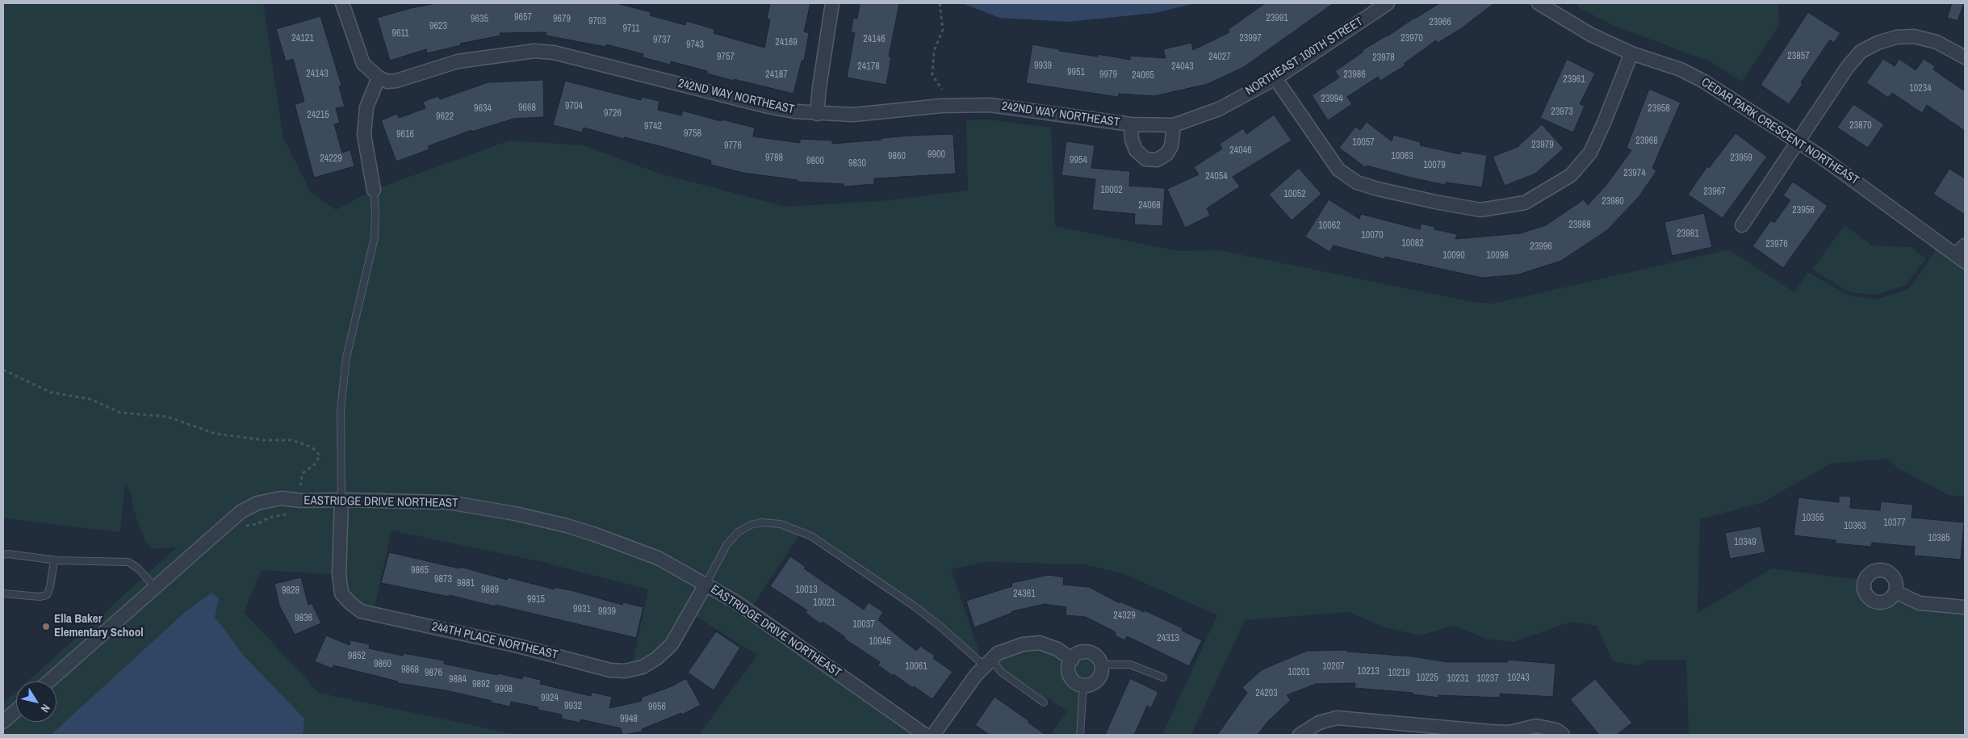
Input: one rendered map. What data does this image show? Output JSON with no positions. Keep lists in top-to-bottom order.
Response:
{
  "streets": {
    "street": [
      "NORTHEAST 100TH STREET",
      "242ND WAY NORTHEAST",
      "CEDAR PARK CRESCENT NORTHEAST",
      "EASTRIDGE DRIVE NORTHEAST",
      "244TH PLACE NORTHEAST"
    ]
  },
  "crossings": [
    ["NORTHEAST 100TH STREET", "242ND WAY NORTHEAST"],
    ["EASTRIDGE DRIVE NORTHEAST", "244TH PLACE NORTHEAST"]
  ],
  "places": ["Ella Baker Elementary School"],
  "house_numbers": [
    "9657",
    "23991",
    "9635",
    "9679",
    "9703",
    "23966",
    "9623",
    "9711",
    "9611",
    "24121",
    "23997",
    "23970",
    "24146",
    "9737",
    "24169",
    "9743",
    "23857",
    "9757",
    "24027",
    "23978",
    "9939",
    "24178",
    "24043",
    "9951",
    "24143",
    "24187",
    "9979",
    "23986",
    "24065",
    "23961",
    "10234",
    "23994",
    "9704",
    "9668",
    "9634",
    "23958",
    "23973",
    "9726",
    "24215",
    "9622",
    "23870",
    "9742",
    "9758",
    "9616",
    "23968",
    "10057",
    "23979",
    "9776",
    "24046",
    "9900",
    "9860",
    "10063",
    "9788",
    "23959",
    "24229",
    "9954",
    "9800",
    "9830",
    "10079",
    "23974",
    "24054",
    "10002",
    "23967",
    "10052",
    "23980",
    "24068",
    "23956",
    "23988",
    "10062",
    "23981",
    "10070",
    "10082",
    "23976",
    "23996",
    "10090",
    "10098",
    "10355",
    "10377",
    "10363",
    "10385",
    "10349",
    "9865",
    "9873",
    "9881",
    "9889",
    "10013",
    "9828",
    "24361",
    "9915",
    "10021",
    "9931",
    "9939",
    "24329",
    "9836",
    "10037",
    "24313",
    "10045",
    "9852",
    "9860",
    "10061",
    "10207",
    "9868",
    "10213",
    "10201",
    "9876",
    "10219",
    "10225",
    "10243",
    "10231",
    "10237",
    "9884",
    "9892",
    "9908",
    "24203",
    "9924",
    "9932",
    "9956",
    "9948"
  ],
  "north": "bottom right"
}
